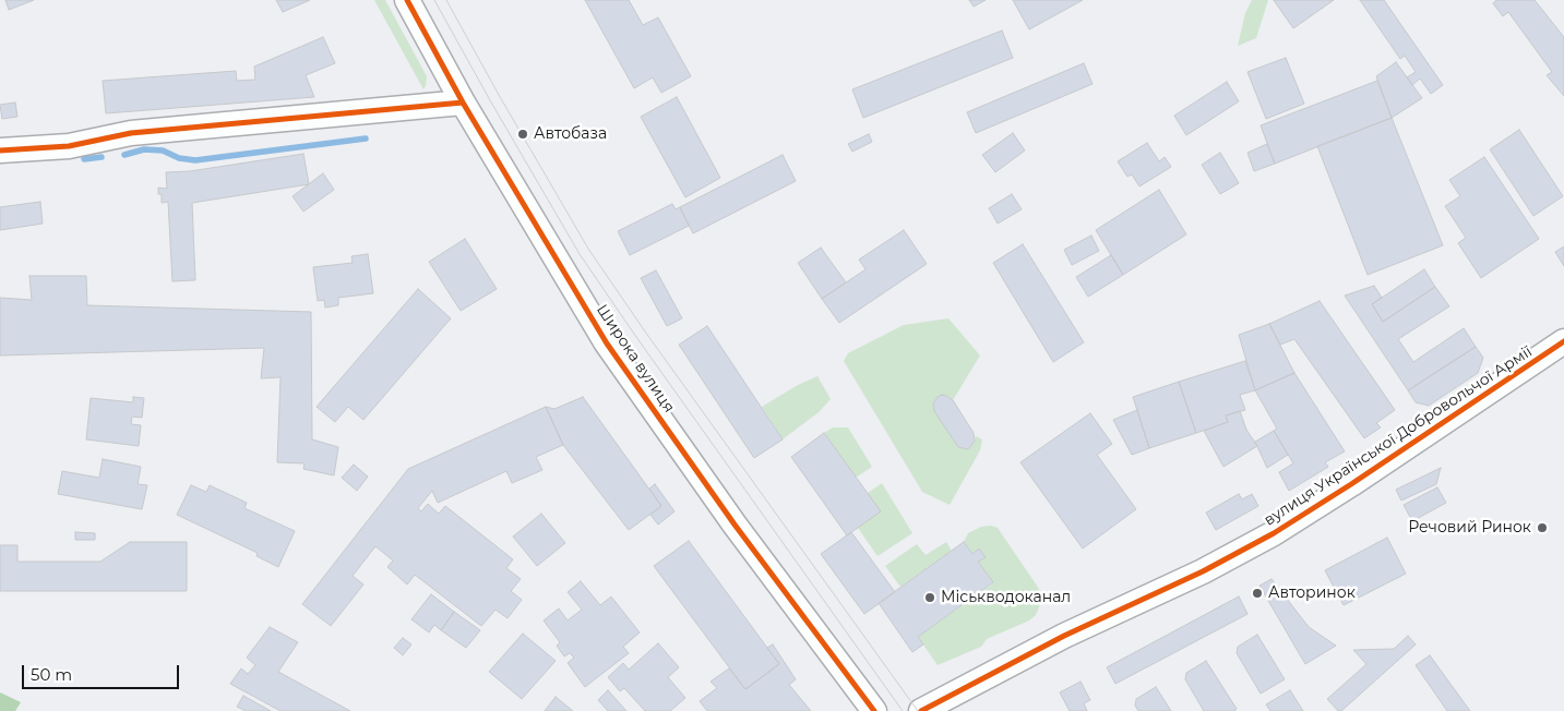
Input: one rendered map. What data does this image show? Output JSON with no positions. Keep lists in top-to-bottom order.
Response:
{
  "streets": {
    "street": ["Широка вулиця", "вулиця Української Добровольчої Армії"]
  },
  "places": [
    "Автобаза",
    "Речовий Ринок",
    "Авторинок",
    "Міськводоканал"
  ],
  "scale_bar": "50 m"
}
